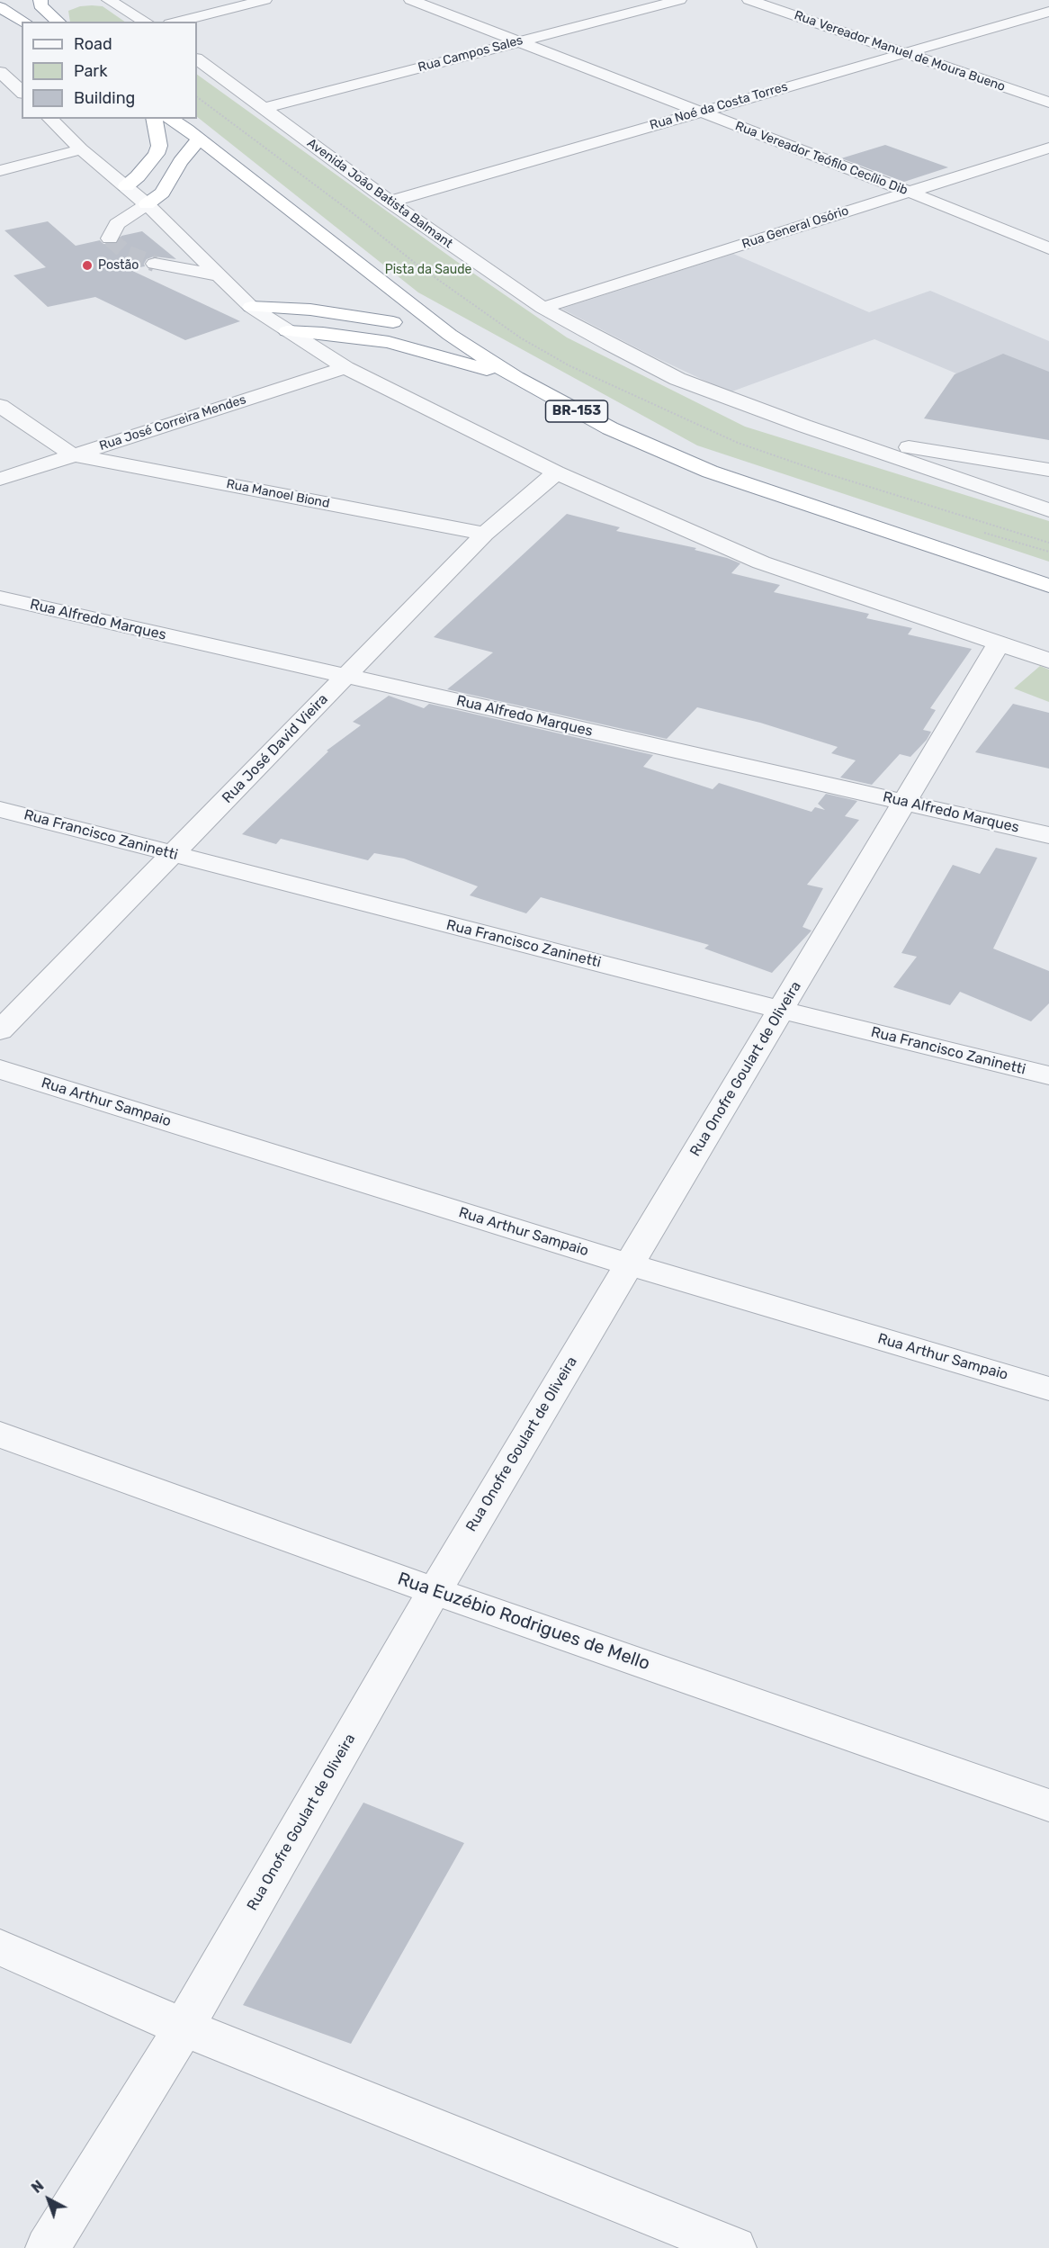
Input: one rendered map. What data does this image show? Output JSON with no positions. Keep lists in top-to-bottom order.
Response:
{
  "streets": {
    "highway": ["BR-153"],
    "street": [
      "Rua Vereador Manuel de Moura Bueno",
      "Rua Campos Sales",
      "Rua Noé da Costa Torres",
      "Rua Vereador Teófilo Cecílio Dib",
      "Avenida João Batista Balmant",
      "Rua General Osório",
      "Rua José Correira Mendes",
      "Rua Manoel Biond",
      "Rua Alfredo Marques",
      "Rua José David Vieira",
      "Rua Francisco Zaninetti",
      "Rua Onofre Goulart de Oliveira",
      "Rua Arthur Sampaio",
      "Rua Euzébio Rodrigues de Mello"
    ]
  },
  "crossings": [
    ["Rua Vereador Manuel de Moura Bueno", "Rua Noé da Costa Torres"],
    ["Rua Campos Sales", "Rua Vereador Teófilo Cecílio Dib"],
    ["Rua Campos Sales", "Avenida João Batista Balmant"],
    ["Rua Noé da Costa Torres", "Rua Vereador Teófilo Cecílio Dib"],
    ["Rua Noé da Costa Torres", "Avenida João Batista Balmant"],
    ["Rua Vereador Teófilo Cecílio Dib", "Rua General Osório"],
    ["Avenida João Batista Balmant", "Rua General Osório"],
    ["Rua José Correira Mendes", "Rua Manoel Biond"],
    ["Rua Manoel Biond", "Rua José David Vieira"],
    ["Rua Alfredo Marques", "Rua José David Vieira"],
    ["Rua Alfredo Marques", "Rua Onofre Goulart de Oliveira"],
    ["Rua José David Vieira", "Rua Francisco Zaninetti"],
    ["Rua Francisco Zaninetti", "Rua Onofre Goulart de Oliveira"],
    ["Rua Onofre Goulart de Oliveira", "Rua Arthur Sampaio"],
    ["Rua Onofre Goulart de Oliveira", "Rua Euzébio Rodrigues de Mello"]
  ],
  "parks": ["Pista da Saude"],
  "places": ["Postão"],
  "legend": ["Road", "Park", "Building"],
  "north": "top left"
}
